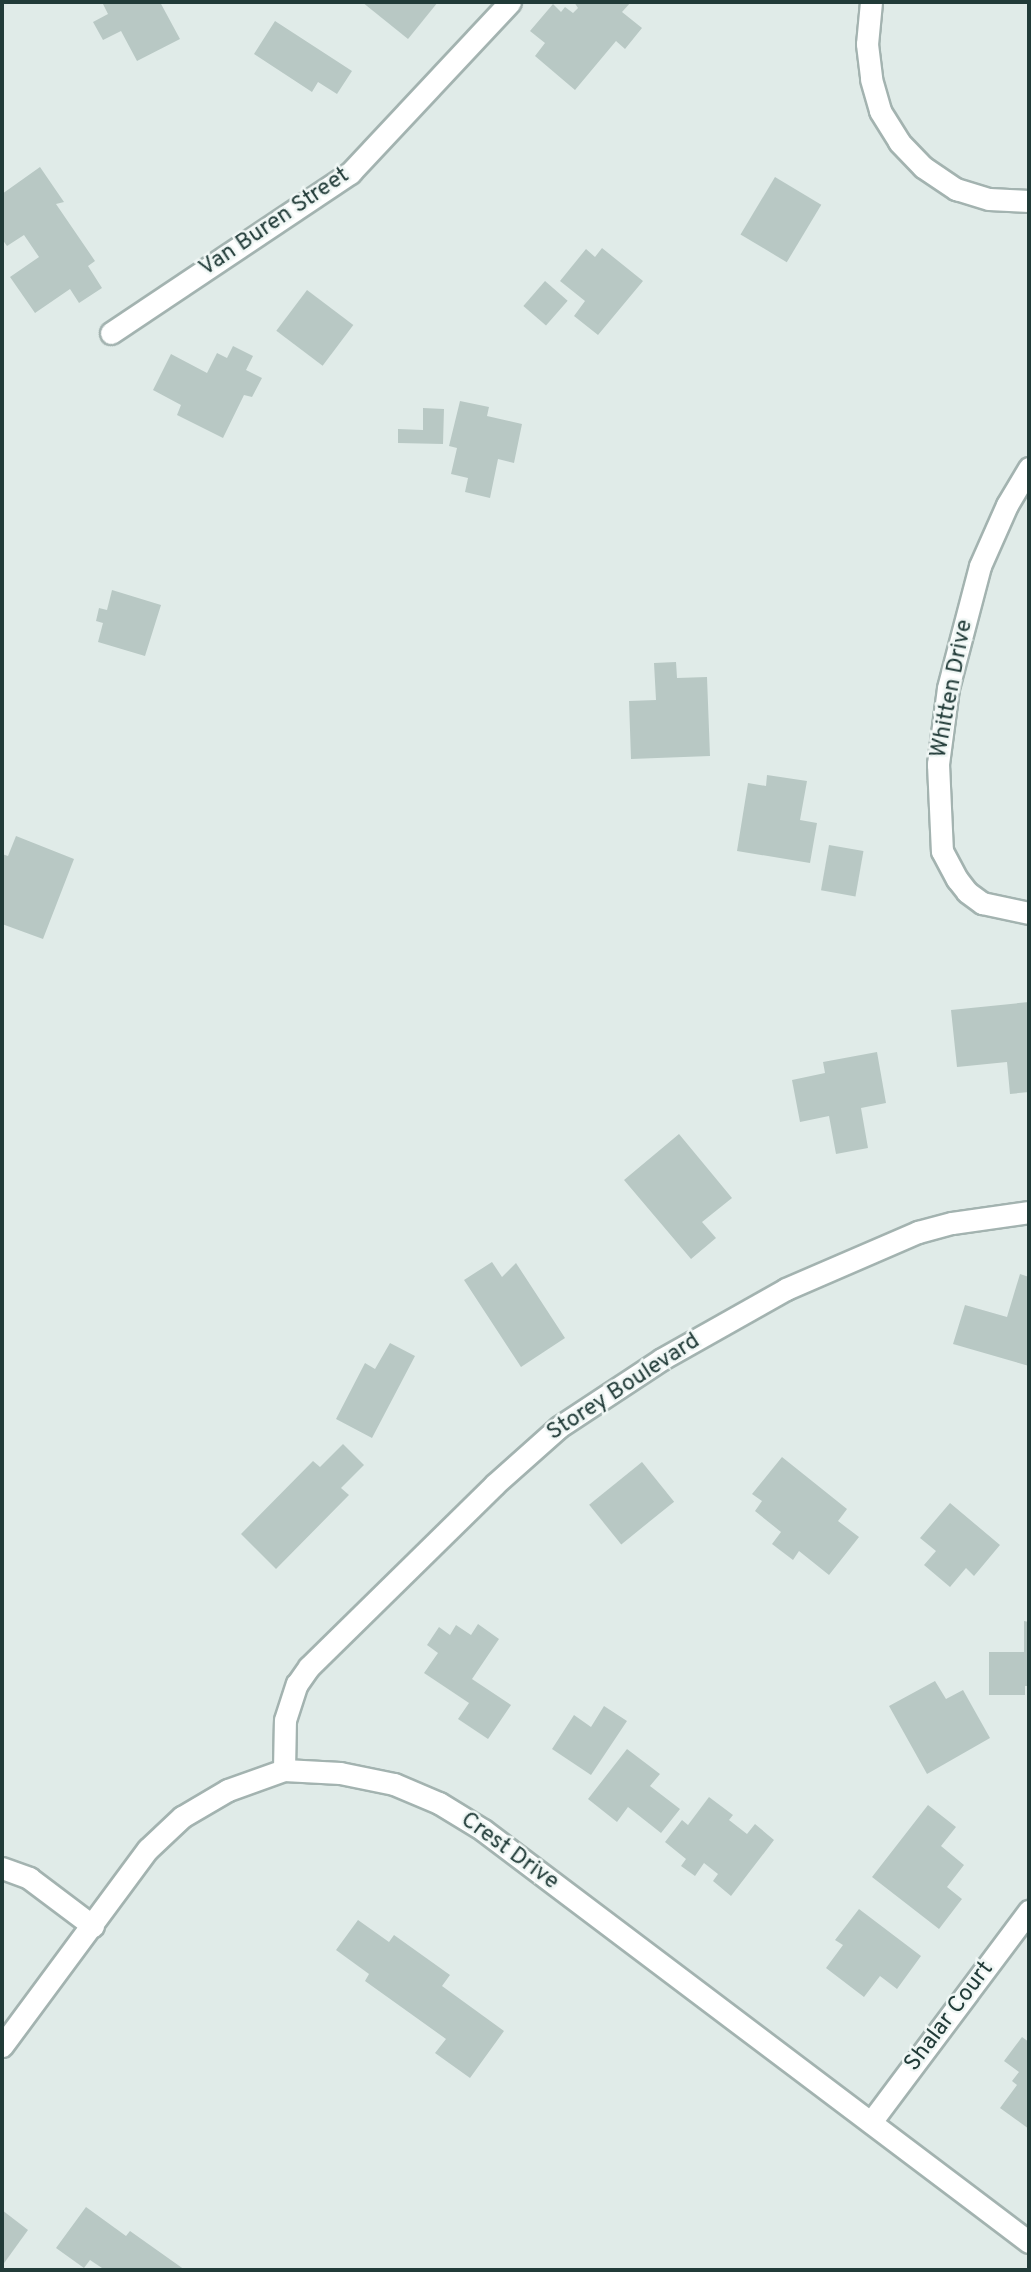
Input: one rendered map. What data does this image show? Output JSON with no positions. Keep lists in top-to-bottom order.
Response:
{
  "streets": {
    "street": [
      "Van Buren Street",
      "Whitten Drive",
      "Storey Boulevard",
      "Crest Drive",
      "Shalar Court"
    ]
  },
  "crossings": [
    ["Storey Boulevard", "Crest Drive"],
    ["Crest Drive", "Shalar Court"]
  ]
}
